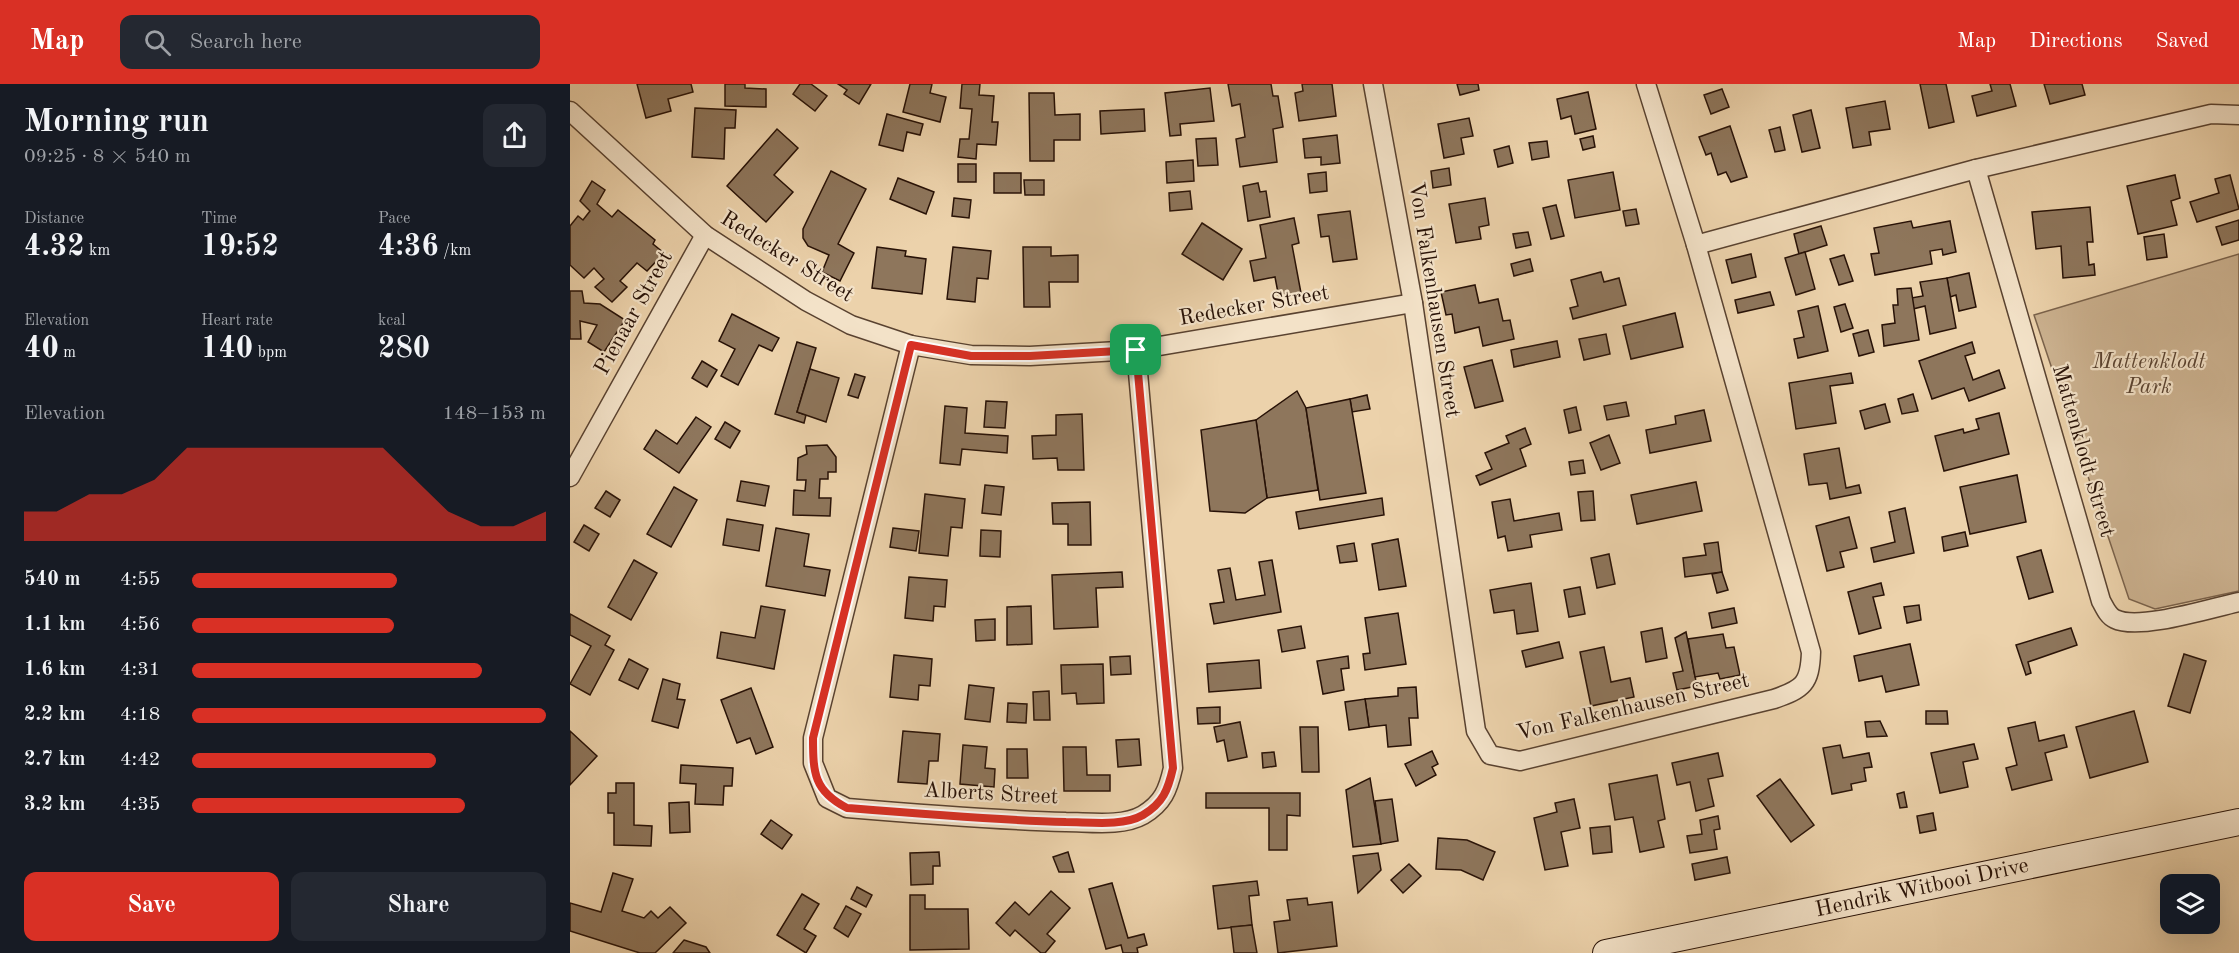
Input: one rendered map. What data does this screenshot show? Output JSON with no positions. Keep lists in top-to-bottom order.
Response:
{
  "streets": {
    "main road": ["Hendrik Witbooi Drive"],
    "street": [
      "Redecker Street",
      "Von Falkenhausen Street",
      "Pienaar Street",
      "Mattenklodt Street",
      "Alberts Street"
    ]
  },
  "crossings": [
    ["Redecker Street", "Von Falkenhausen Street"],
    ["Redecker Street", "Pienaar Street"],
    ["Redecker Street", "Alberts Street"]
  ],
  "parks": ["Mattenklodt Park"],
  "page": {
    "header": "Map",
    "search": "Search here",
    "nav": ["Map", "Directions", "Saved"],
    "heading": ["Morning run", "09:25 · 8 × 540 m"],
    "stats": [
      ["Distance", "4.32 km"],
      ["Time", "19:52"],
      ["Pace", "4:36 /km"],
      ["Elevation", "40 m"],
      ["Heart rate", "140 bpm"],
      ["kcal", "280"]
    ],
    "chart": ["Elevation", "148–153 m"],
    "list": [
      {
        "name": "540 m",
        "note": "4:55"
      },
      {
        "name": "1.1 km",
        "note": "4:56"
      },
      {
        "name": "1.6 km",
        "note": "4:31"
      },
      {
        "name": "2.2 km",
        "note": "4:18"
      },
      {
        "name": "2.7 km",
        "note": "4:42"
      },
      {
        "name": "3.2 km",
        "note": "4:35"
      }
    ],
    "buttons": ["Save", "Share"]
  }
}
